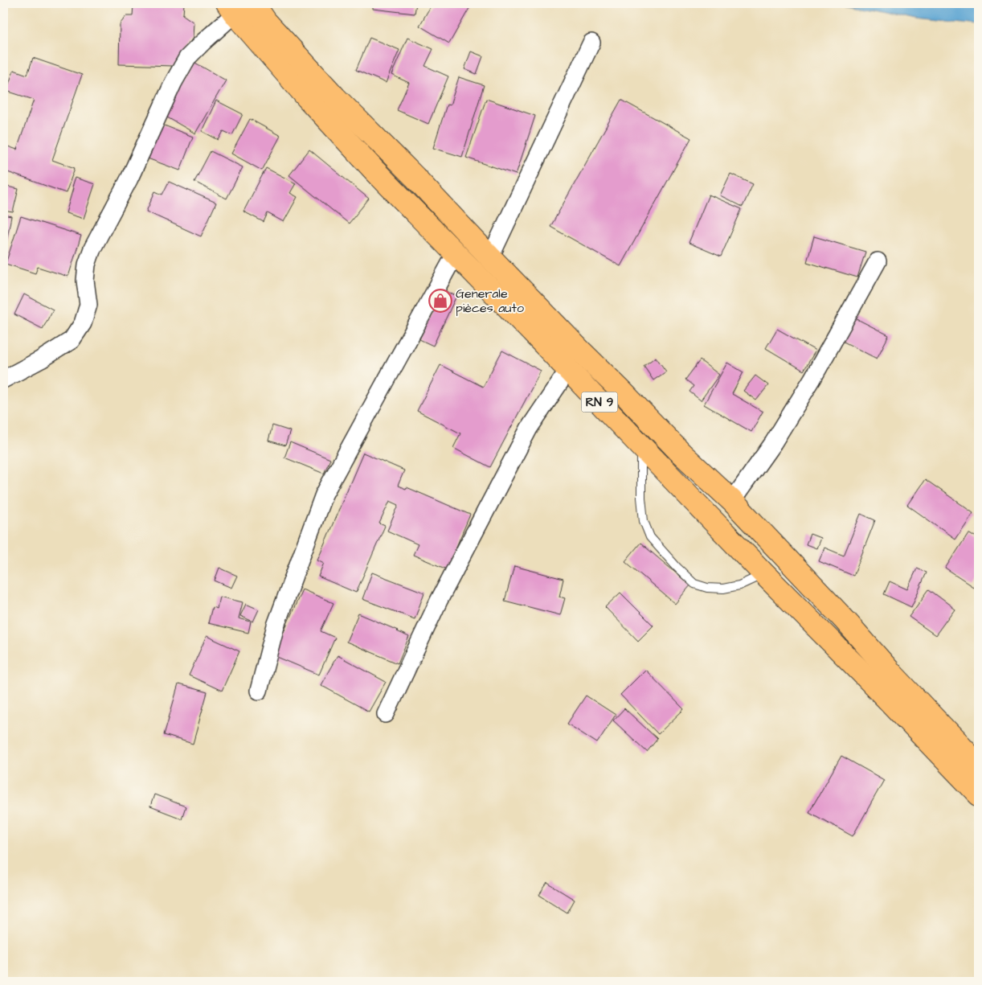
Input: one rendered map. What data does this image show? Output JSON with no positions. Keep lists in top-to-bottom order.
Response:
{
  "streets": {
    "highway": ["RN 9"]
  },
  "places": {
    "shop": ["Generale pièces auto"]
  }
}
